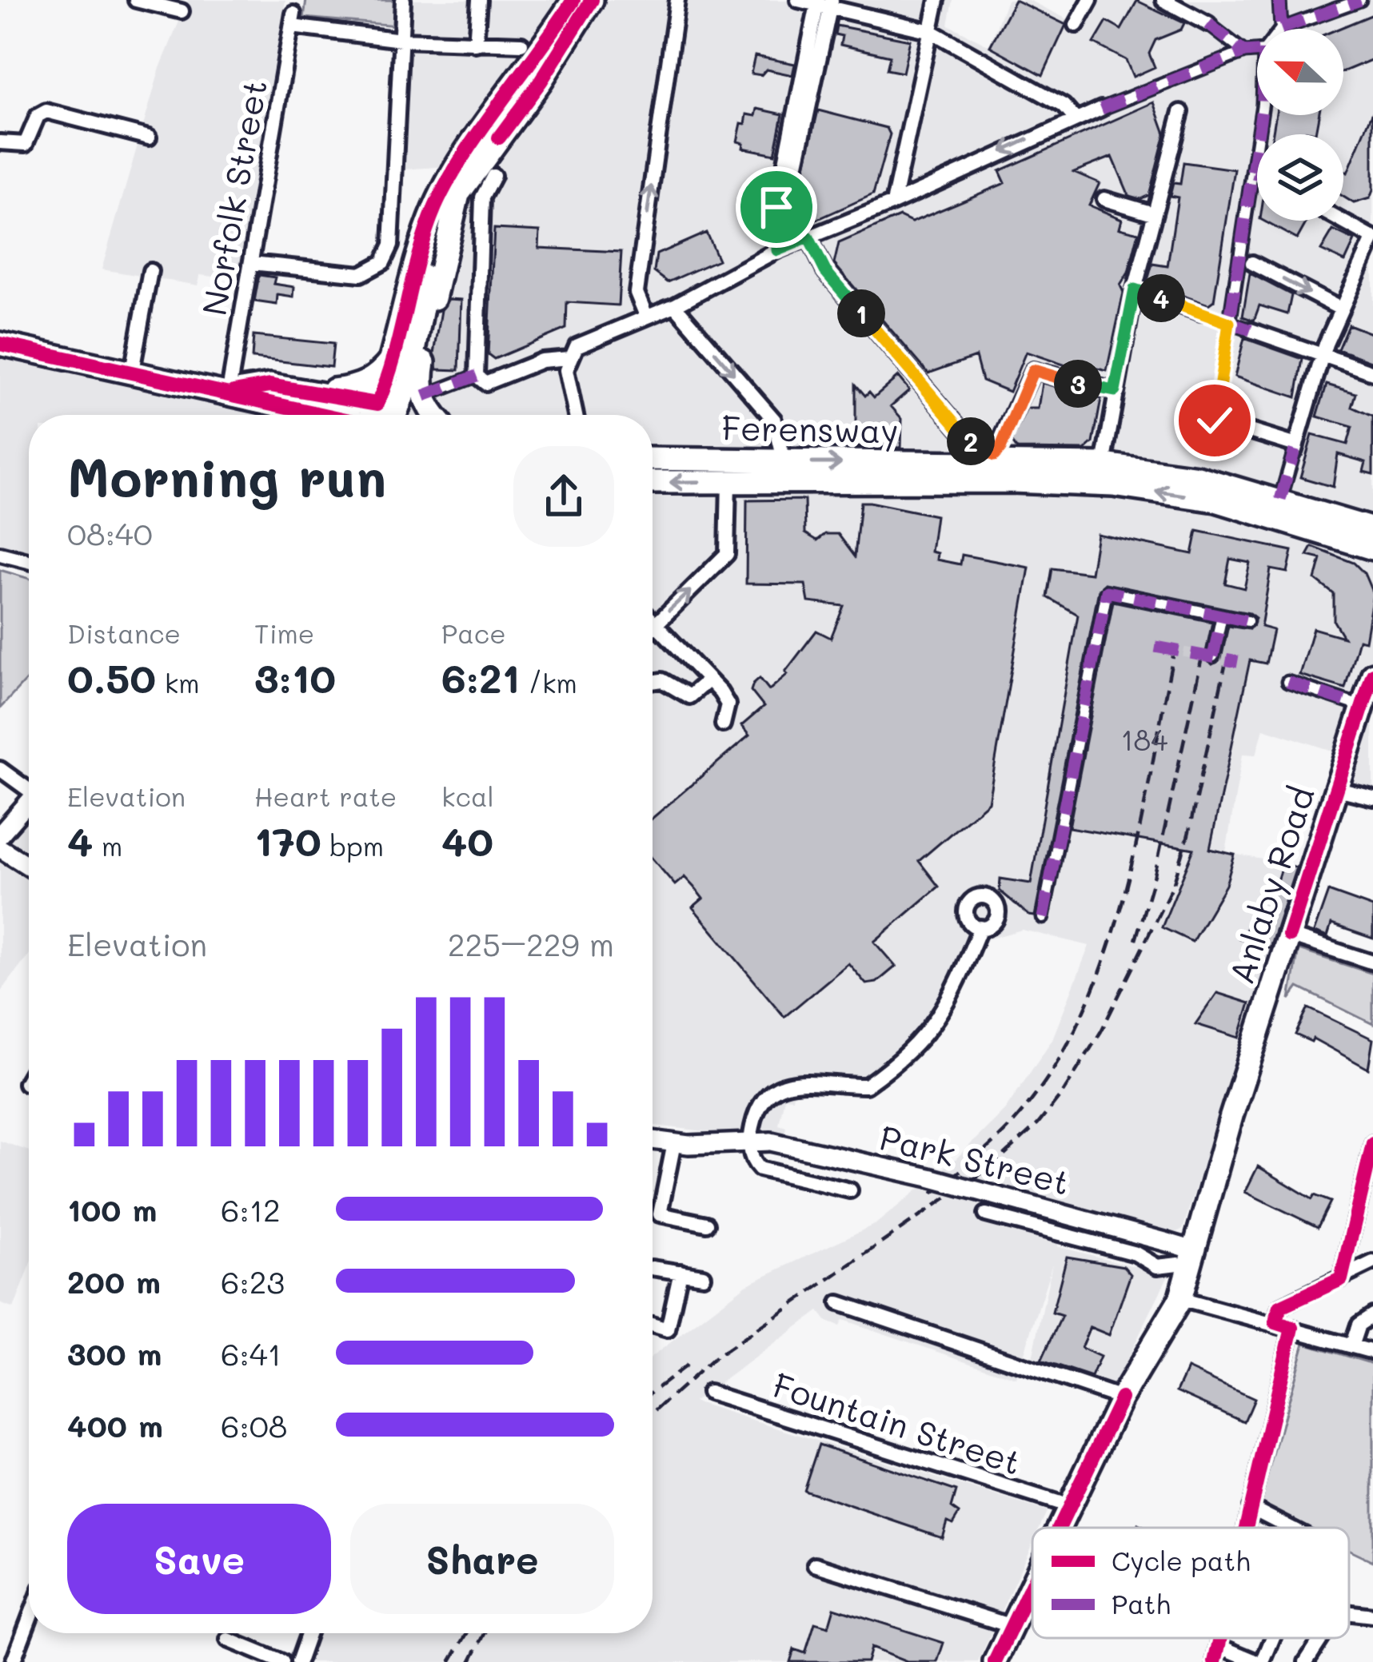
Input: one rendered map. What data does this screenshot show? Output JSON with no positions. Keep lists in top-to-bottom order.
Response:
{
  "streets": {
    "main road": ["Ferensway", "Anlaby Road"],
    "street": ["Norfolk Street", "Park Street", "Fountain Street"]
  },
  "crossings": [
    ["Anlaby Road", "Park Street"],
    ["Anlaby Road", "Fountain Street"]
  ],
  "house_numbers": ["184"],
  "legend": ["Cycle path", "Path"],
  "north": "left",
  "page": {
    "pins": [
      "4",
      "1",
      "3",
      "2"
    ],
    "heading": ["Morning run", "08:40"],
    "stats": [
      ["Distance", "0.50 km"],
      ["Time", "3:10"],
      ["Pace", "6:21 /km"],
      ["Elevation", "4 m"],
      ["Heart rate", "170 bpm"],
      ["kcal", "40"]
    ],
    "chart": ["Elevation", "225–229 m"],
    "list": [
      {
        "name": "100 m",
        "note": "6:12"
      },
      {
        "name": "200 m",
        "note": "6:23"
      },
      {
        "name": "300 m",
        "note": "6:41"
      },
      {
        "name": "400 m",
        "note": "6:08"
      }
    ],
    "buttons": ["Save", "Share"]
  }
}
